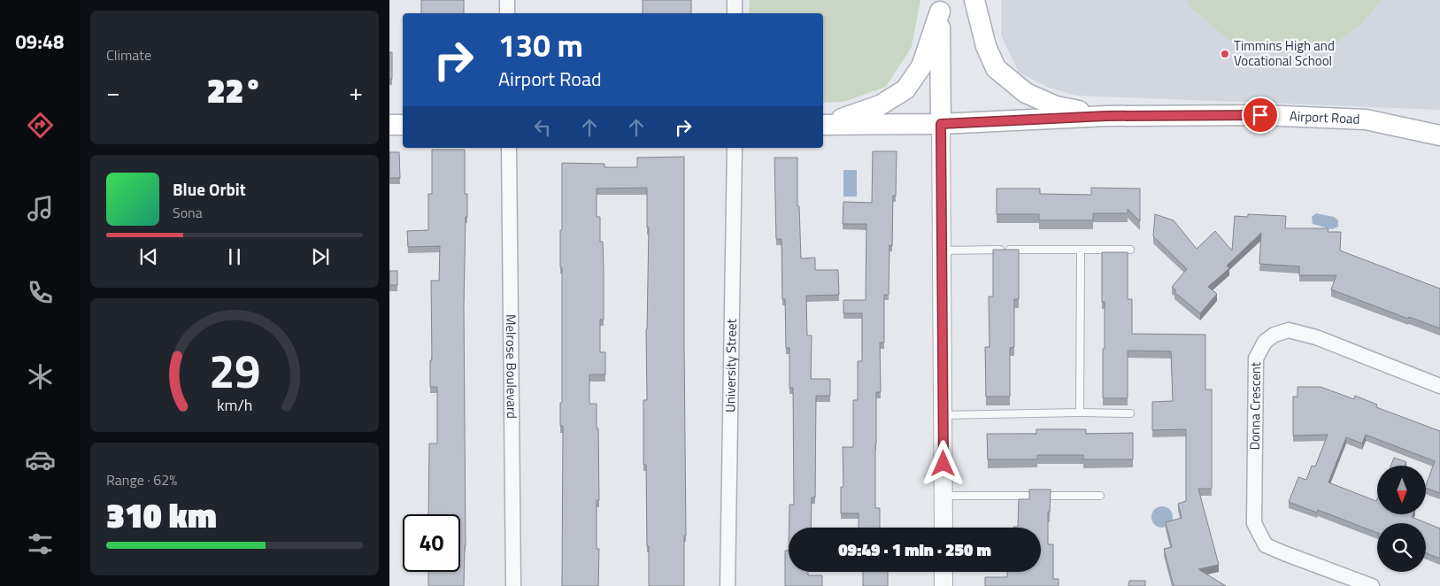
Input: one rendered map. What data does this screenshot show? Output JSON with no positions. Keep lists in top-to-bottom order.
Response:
{
  "streets": {
    "main road": ["Airport Road"],
    "street": ["Melrose Boulevard", "University Street", "Donna Crescent"]
  },
  "places": ["Timmins High and Vocational School"],
  "north": "bottom",
  "page": {
    "tabs": "09:48",
    "tile": [
      "Climate",
      ["Range · 62%", "310 km"]
    ],
    "turn": ["130 m", "Airport Road"],
    "heat": ["−", "22°", "+"],
    "song": ["Blue Orbit", "Sona"],
    "limit": "40",
    "trip": "09:49 · 1 min · 250 m",
    "gauge": ["29", "km/h"]
  }
}
